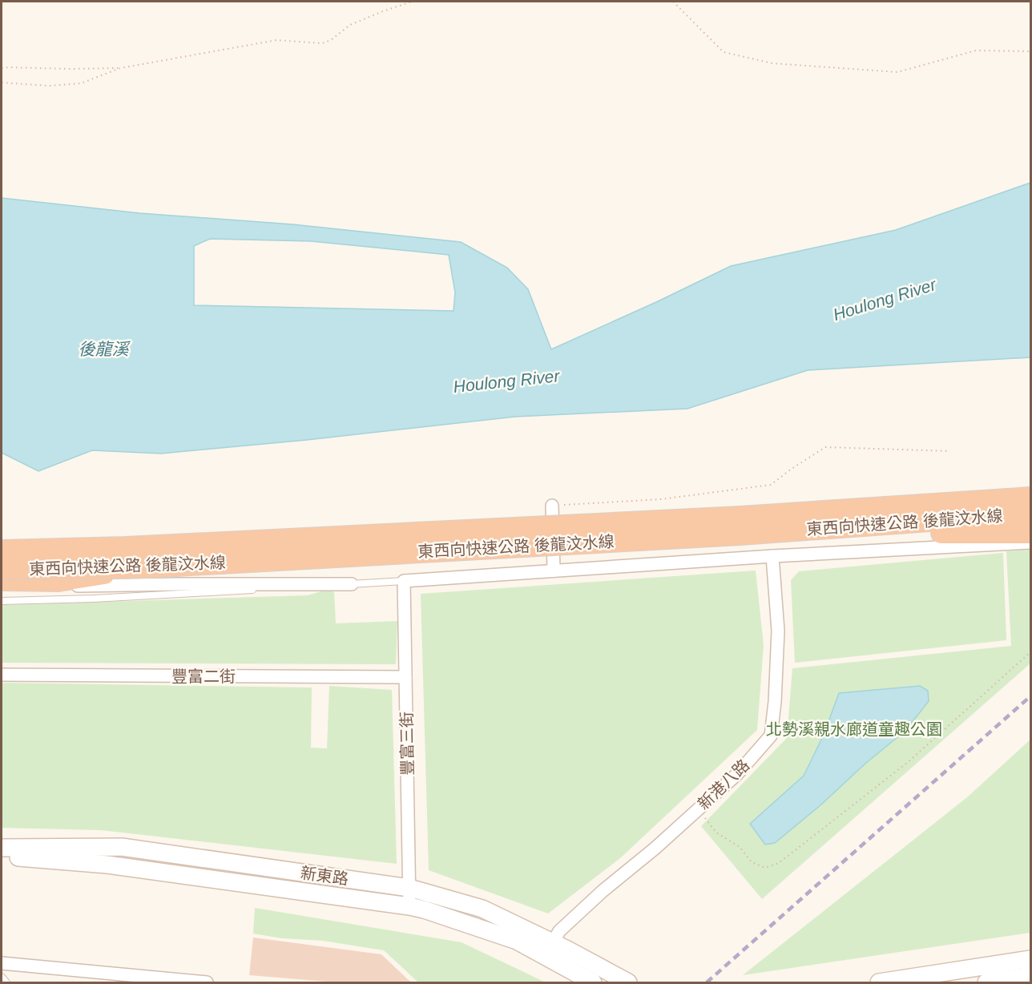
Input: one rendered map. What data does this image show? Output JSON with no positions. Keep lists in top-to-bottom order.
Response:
{
  "streets": {
    "highway": ["東西向快速公路 後龍汶水線"],
    "main road": ["新東路"],
    "street": ["豐富二街", "豐富三街", "新港八路"]
  },
  "crossings": [
    ["豐富二街", "豐富三街"],
    ["豐富三街", "新東路"],
    ["新港八路", "新東路"]
  ],
  "water": ["Houlong River", "後龍溪"],
  "parks": ["北勢溪親水廊道童趣公園"]
}
